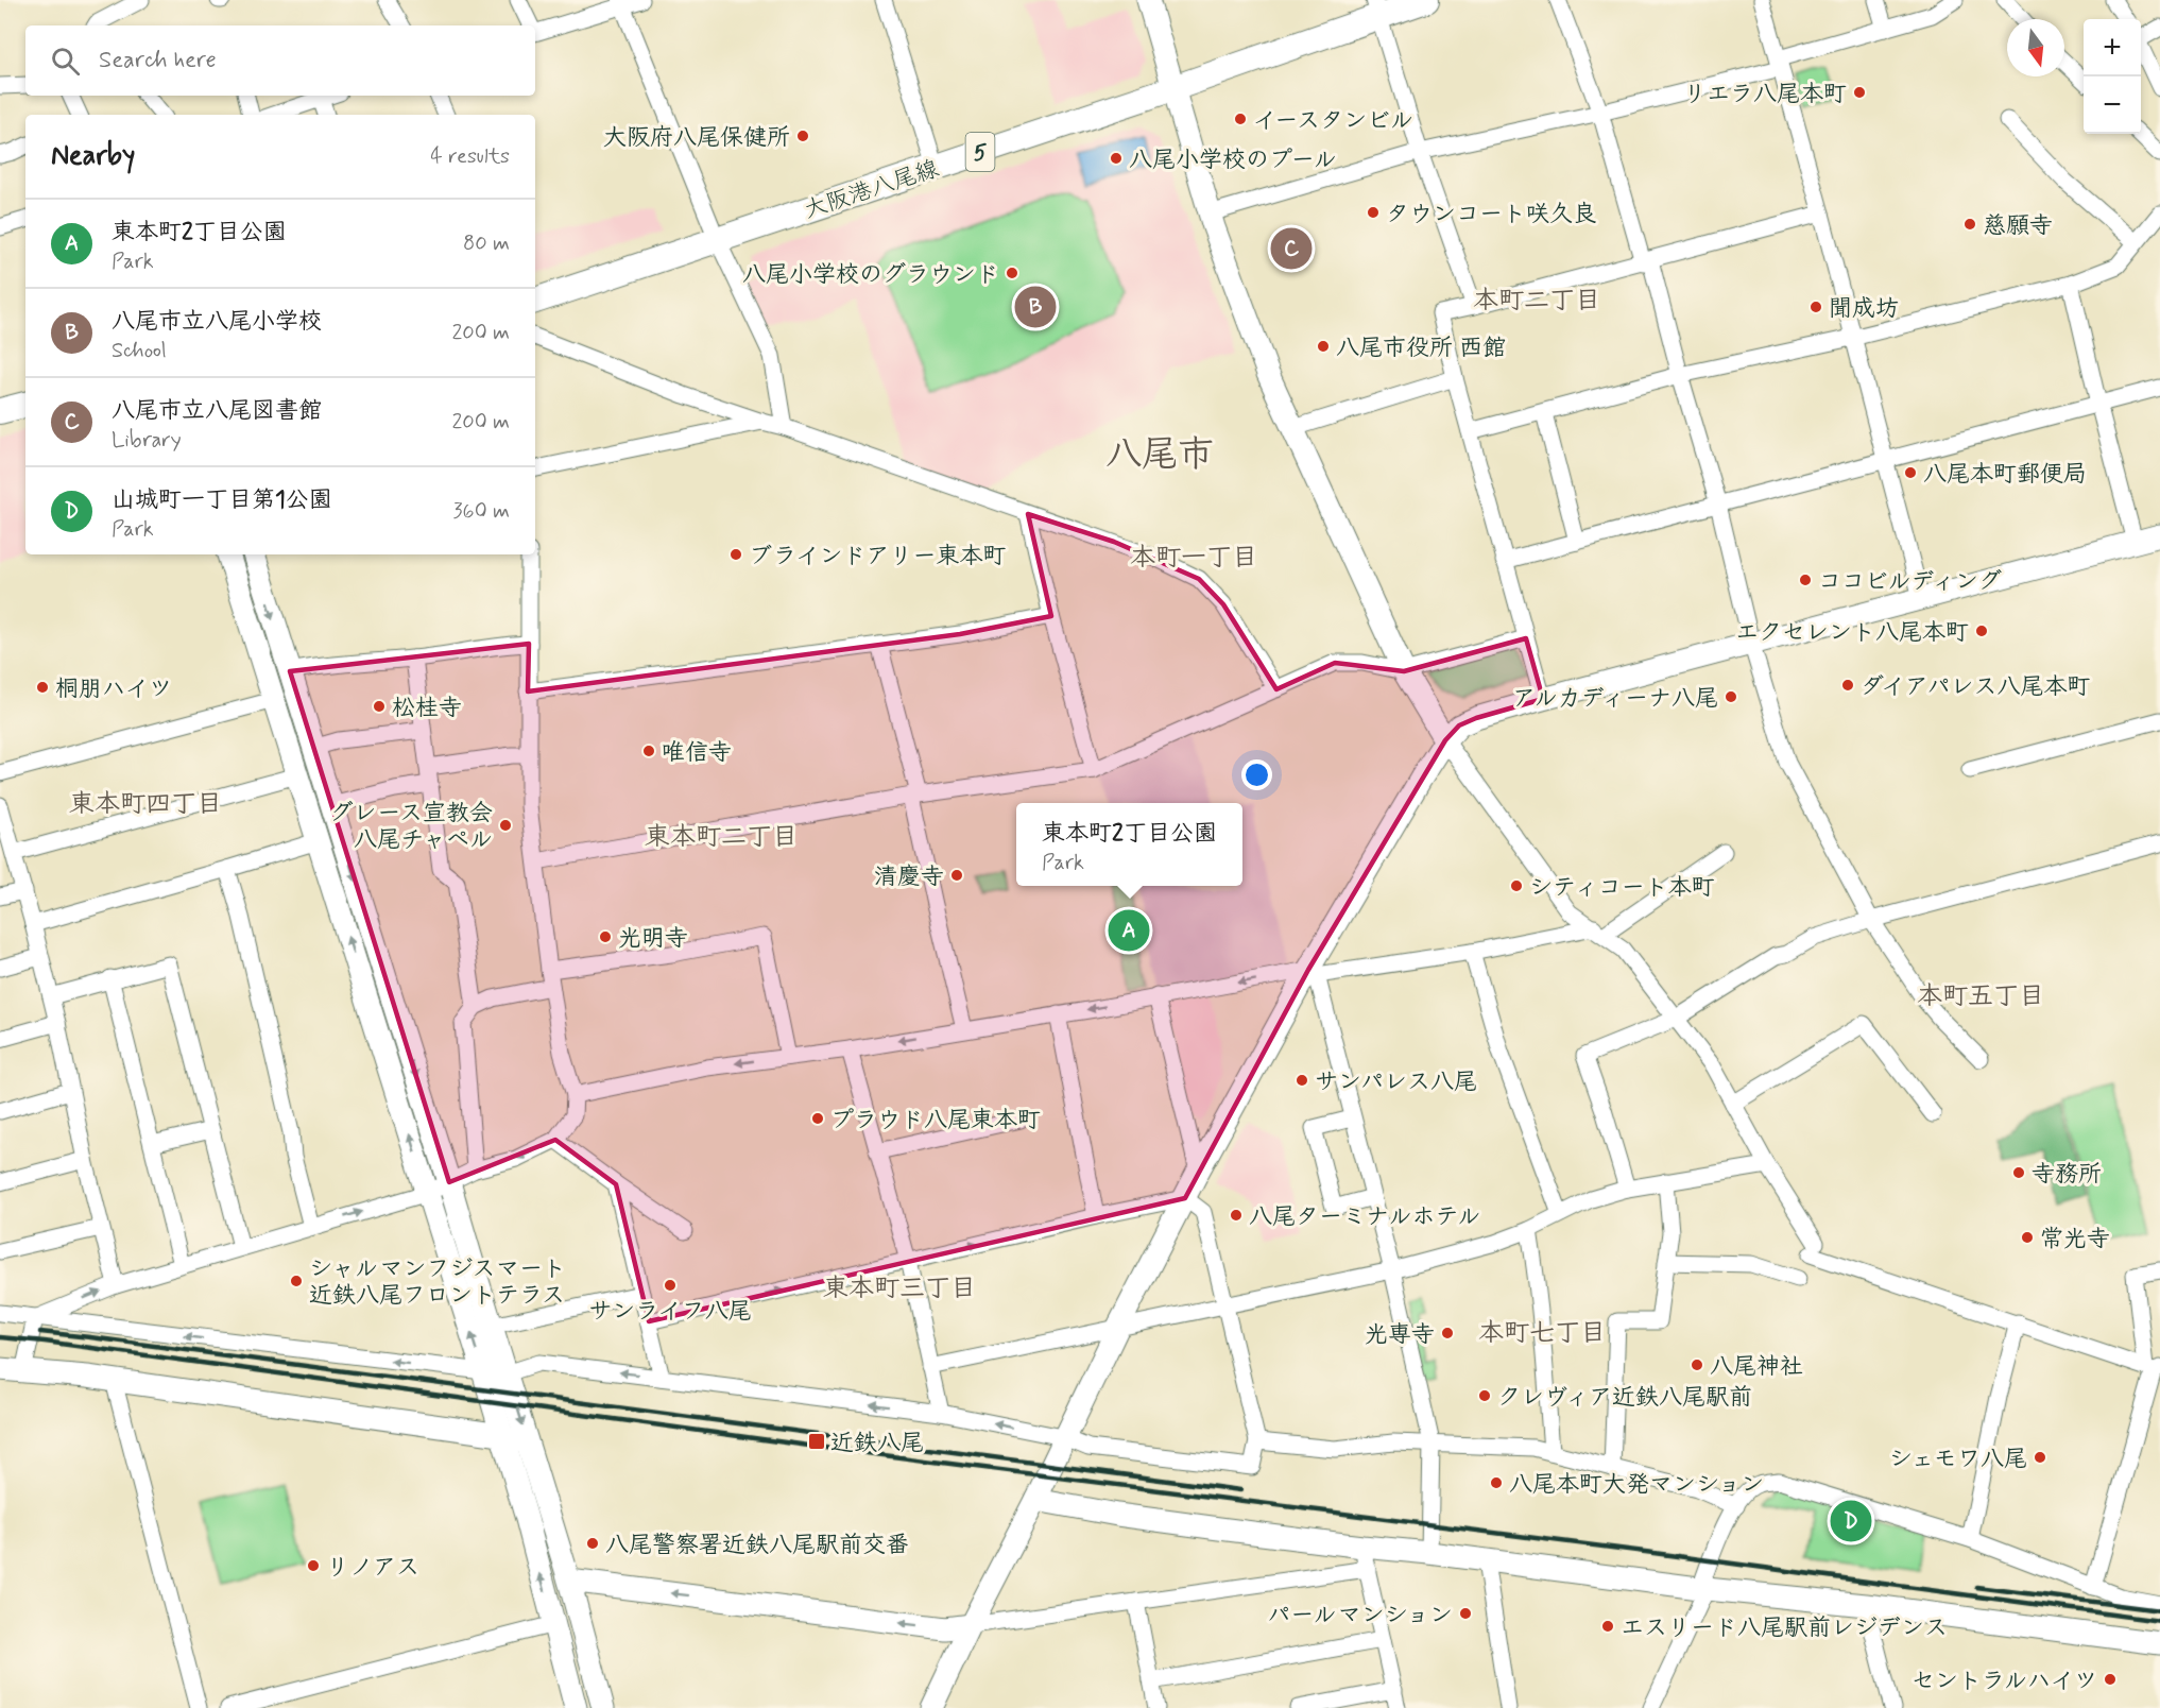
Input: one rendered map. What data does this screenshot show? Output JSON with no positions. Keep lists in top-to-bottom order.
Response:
{
  "streets": {
    "main road": ["5", "大阪港八尾線"]
  },
  "districts": [
    "本町二丁目",
    "八尾市",
    "本町一丁目",
    "東本町四丁目",
    "東本町二丁目",
    "本町五丁目",
    "東本町三丁目",
    "本町七丁目"
  ],
  "places": {
    "other": [
      "リエラ八尾本町",
      "イースタンビル",
      "大阪府八尾保健所",
      "八尾小学校のプール",
      "タウンコート咲久良",
      "慈願寺",
      "八尾小学校のグラウンド",
      "聞成坊",
      "八尾市役所 西館",
      "八尾本町郵便局",
      "ブラインドアリー東本町",
      "ココビルディング",
      "エクセレント八尾本町",
      "ダイアパレス八尾本町",
      "桐朋ハイツ",
      "アルカディーナ八尾",
      "松桂寺",
      "唯信寺",
      "グレース宣教会 八尾チャペル",
      "清慶寺",
      "シティコート本町",
      "光明寺",
      "サンパレス八尾",
      "プラウド八尾東本町",
      "寺務所",
      "八尾ターミナルホテル",
      "常光寺",
      "シャルマンフジスマート 近鉄八尾フロントテラス",
      "サンライフ八尾",
      "光専寺",
      "八尾神社",
      "クレヴィア近鉄八尾駅前",
      "シェモワ八尾",
      "八尾本町大発マンション",
      "八尾警察署近鉄八尾駅前交番",
      "リノアス",
      "パールマンション",
      "エスリード八尾駅前レジデンス",
      "セントラルハイツ"
    ],
    "transit": ["近鉄八尾"]
  },
  "north": "bottom",
  "page": {
    "map_buttons": ["+", "−"],
    "search": "Search here",
    "heading": ["Nearby", "4 results"],
    "list": [
      {
        "mark": "A",
        "name": "東本町2丁目公園",
        "note": "Park",
        "value": "80 m"
      },
      {
        "mark": "B",
        "name": "八尾市立八尾小学校",
        "note": "School",
        "value": "200 m"
      },
      {
        "mark": "C",
        "name": "八尾市立八尾図書館",
        "note": "Library",
        "value": "200 m"
      },
      {
        "mark": "D",
        "name": "山城町一丁目第1公園",
        "note": "Park",
        "value": "360 m"
      }
    ],
    "pins": [
      "C",
      "B",
      "A",
      "D"
    ],
    "popup": ["東本町2丁目公園", "Park"]
  }
}
